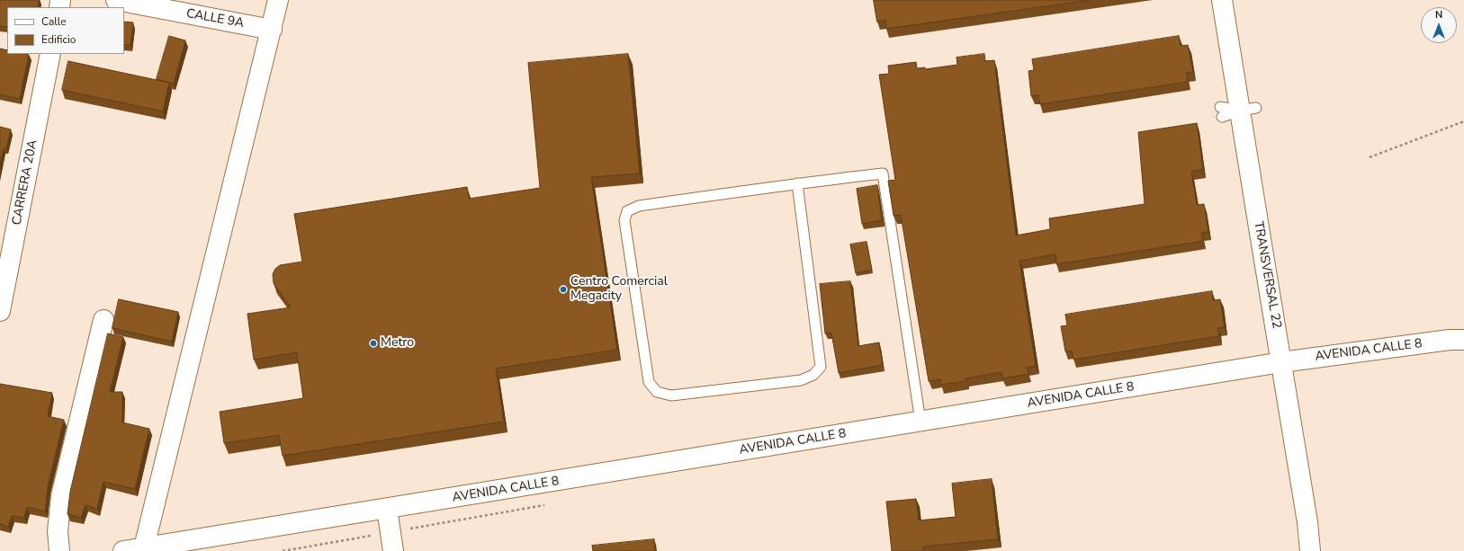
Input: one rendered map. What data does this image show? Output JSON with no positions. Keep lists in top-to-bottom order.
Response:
{
  "streets": {
    "street": [
      "CALLE 9A",
      "CARRERA 20A",
      "TRANSVERSAL 22",
      "AVENIDA CALLE 8"
    ]
  },
  "crossings": [
    ["TRANSVERSAL 22", "AVENIDA CALLE 8"]
  ],
  "places": ["Centro Comercial Megacity", "Metro"],
  "legend": ["Calle", "Edificio"],
  "north": "top"
}
